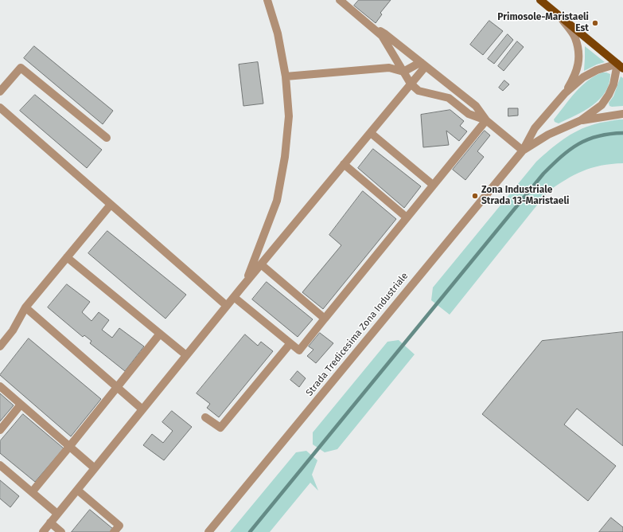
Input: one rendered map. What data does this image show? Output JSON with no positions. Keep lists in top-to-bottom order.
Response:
{
  "streets": {
    "street": ["Strada Tredicesima Zona Industriale"]
  },
  "places": ["Primosole-Maristaeli Est", "Zona Industriale Strada 13-Maristaeli"]
}
